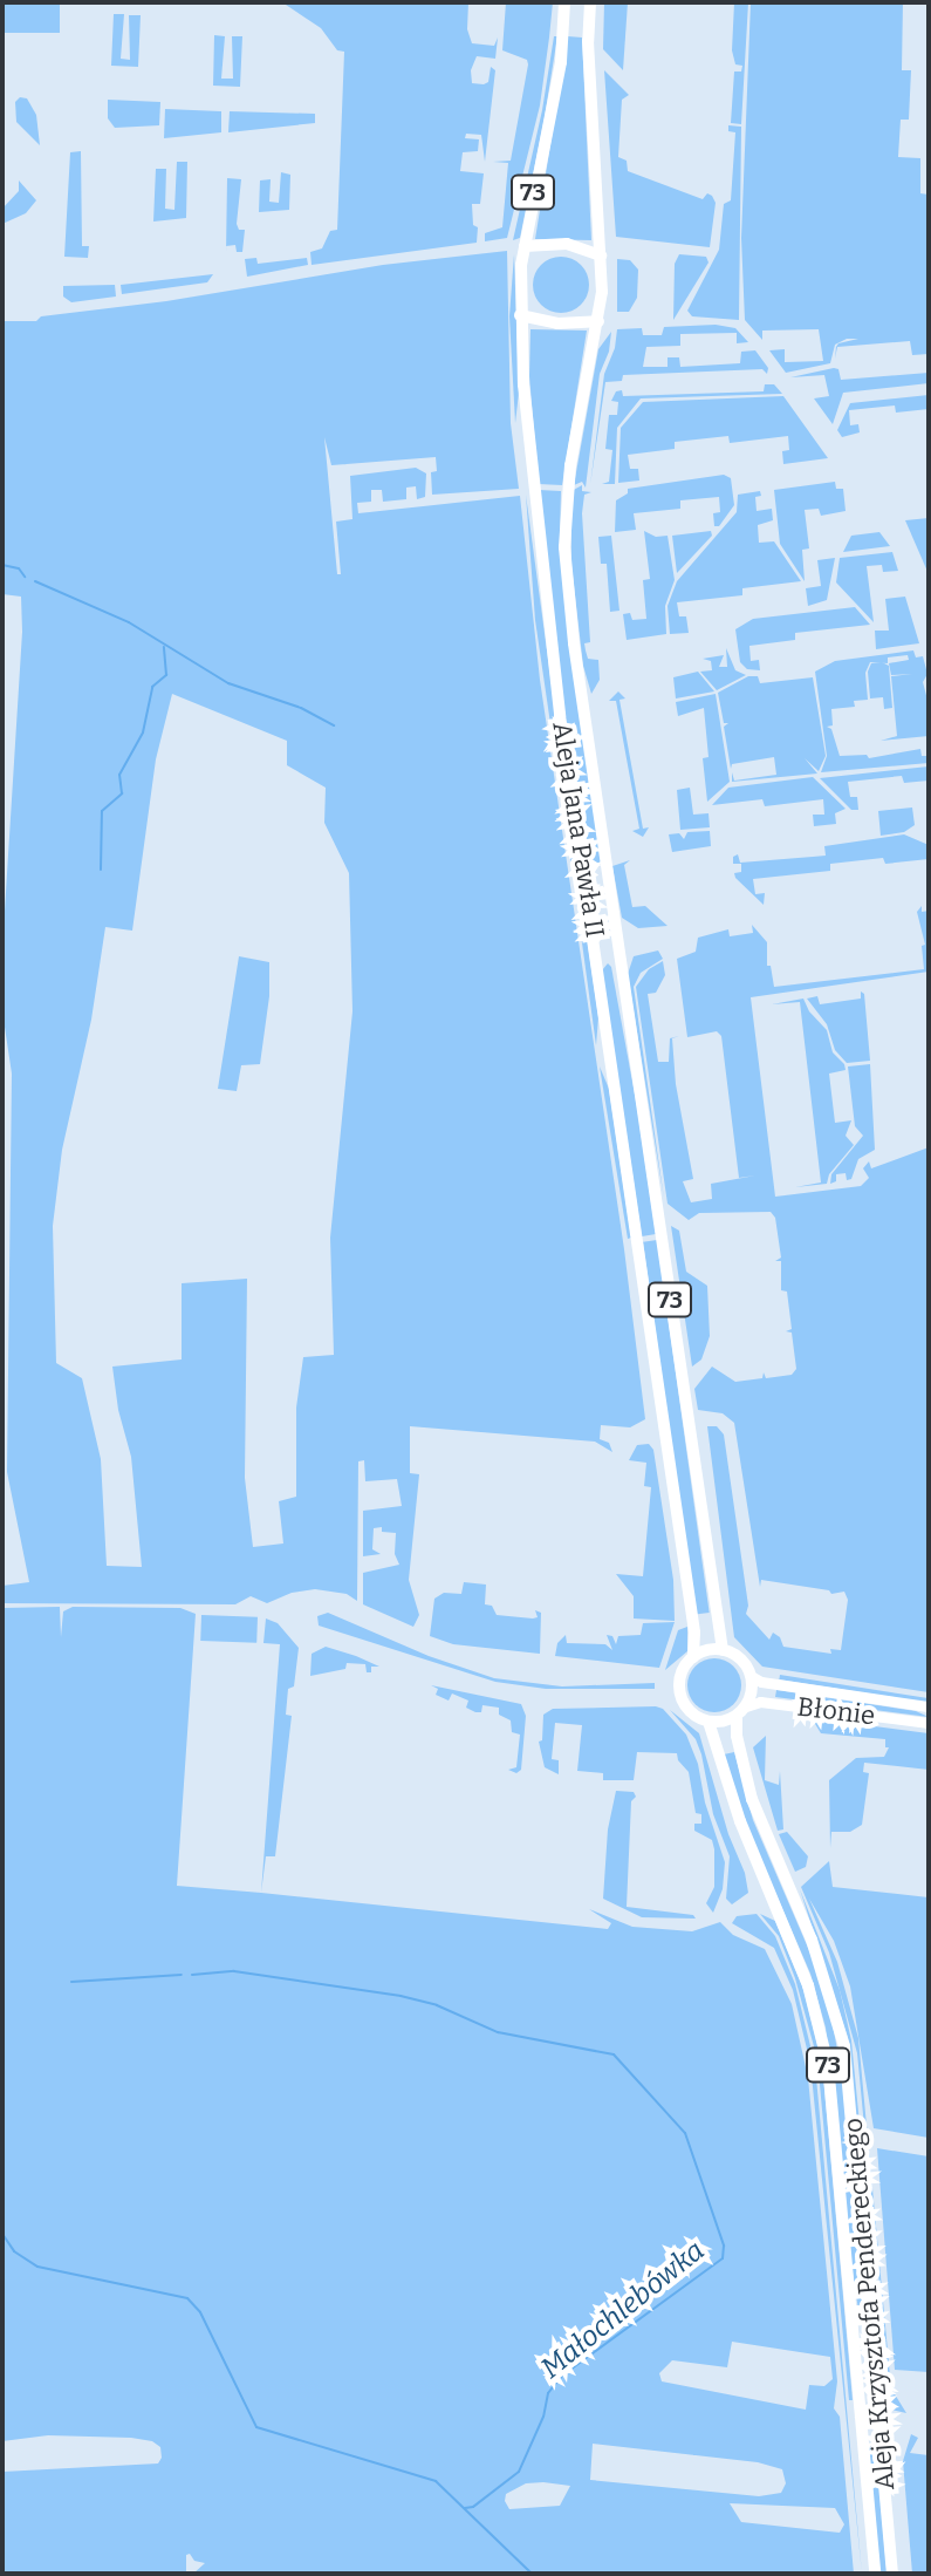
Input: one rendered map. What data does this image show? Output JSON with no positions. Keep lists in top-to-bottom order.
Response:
{
  "streets": {
    "main road": [
      "73",
      "Aleja Jana Pawła II",
      "Błonie",
      "Aleja Krzysztofa Pendereckiego"
    ]
  },
  "crossings": [
    ["73", "Aleja Jana Pawła II"],
    ["73", "Błonie"],
    ["73", "Aleja Krzysztofa Pendereckiego"],
    ["Aleja Jana Pawła II", "Błonie"],
    ["Aleja Jana Pawła II", "Aleja Krzysztofa Pendereckiego"],
    ["Błonie", "Aleja Krzysztofa Pendereckiego"]
  ],
  "water": ["Małochlebówka"]
}
